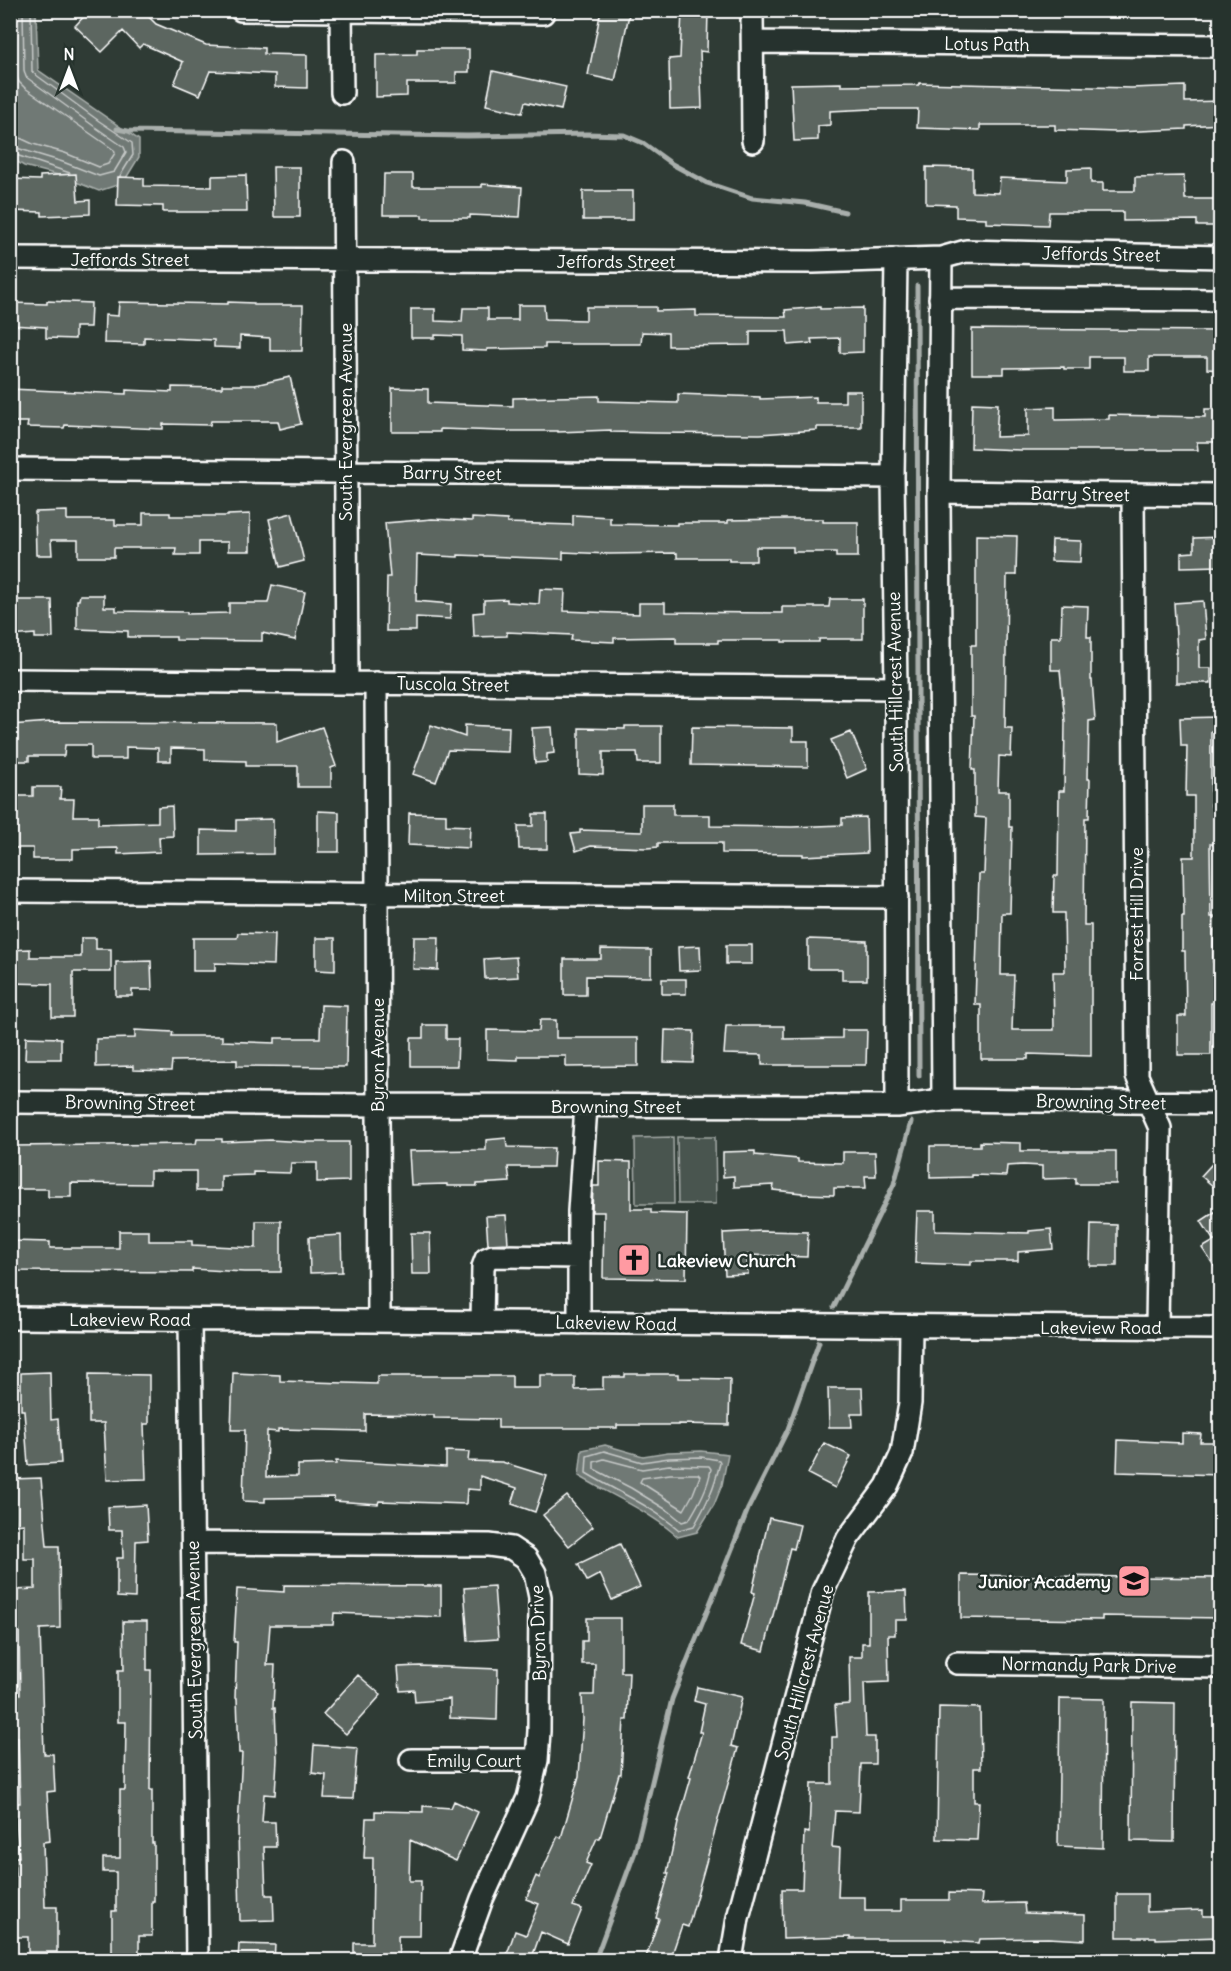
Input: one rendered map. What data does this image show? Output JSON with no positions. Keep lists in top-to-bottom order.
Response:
{
  "streets": {
    "street": [
      "Lotus Path",
      "Jeffords Street",
      "South Evergreen Avenue",
      "Barry Street",
      "South Hillcrest Avenue",
      "Tuscola Street",
      "Milton Street",
      "Forrest Hill Drive",
      "Byron Avenue",
      "Browning Street",
      "Lakeview Road",
      "Byron Drive",
      "Normandy Park Drive",
      "Emily Court"
    ]
  },
  "crossings": [
    ["Jeffords Street", "South Evergreen Avenue"],
    ["Jeffords Street", "South Hillcrest Avenue"],
    ["South Evergreen Avenue", "Barry Street"],
    ["South Evergreen Avenue", "Tuscola Street"],
    ["South Evergreen Avenue", "Lakeview Road"],
    ["South Evergreen Avenue", "Byron Drive"],
    ["Barry Street", "South Hillcrest Avenue"],
    ["Barry Street", "Forrest Hill Drive"],
    ["South Hillcrest Avenue", "Tuscola Street"],
    ["South Hillcrest Avenue", "Milton Street"],
    ["South Hillcrest Avenue", "Browning Street"],
    ["South Hillcrest Avenue", "Lakeview Road"],
    ["Tuscola Street", "Byron Avenue"],
    ["Milton Street", "Byron Avenue"],
    ["Forrest Hill Drive", "Browning Street"],
    ["Forrest Hill Drive", "Lakeview Road"],
    ["Byron Avenue", "Browning Street"],
    ["Byron Avenue", "Lakeview Road"],
    ["Byron Drive", "Emily Court"]
  ],
  "places": {
    "church": ["Lakeview Church"],
    "school or university": ["Junior Academy"]
  },
  "north": "top"
}
